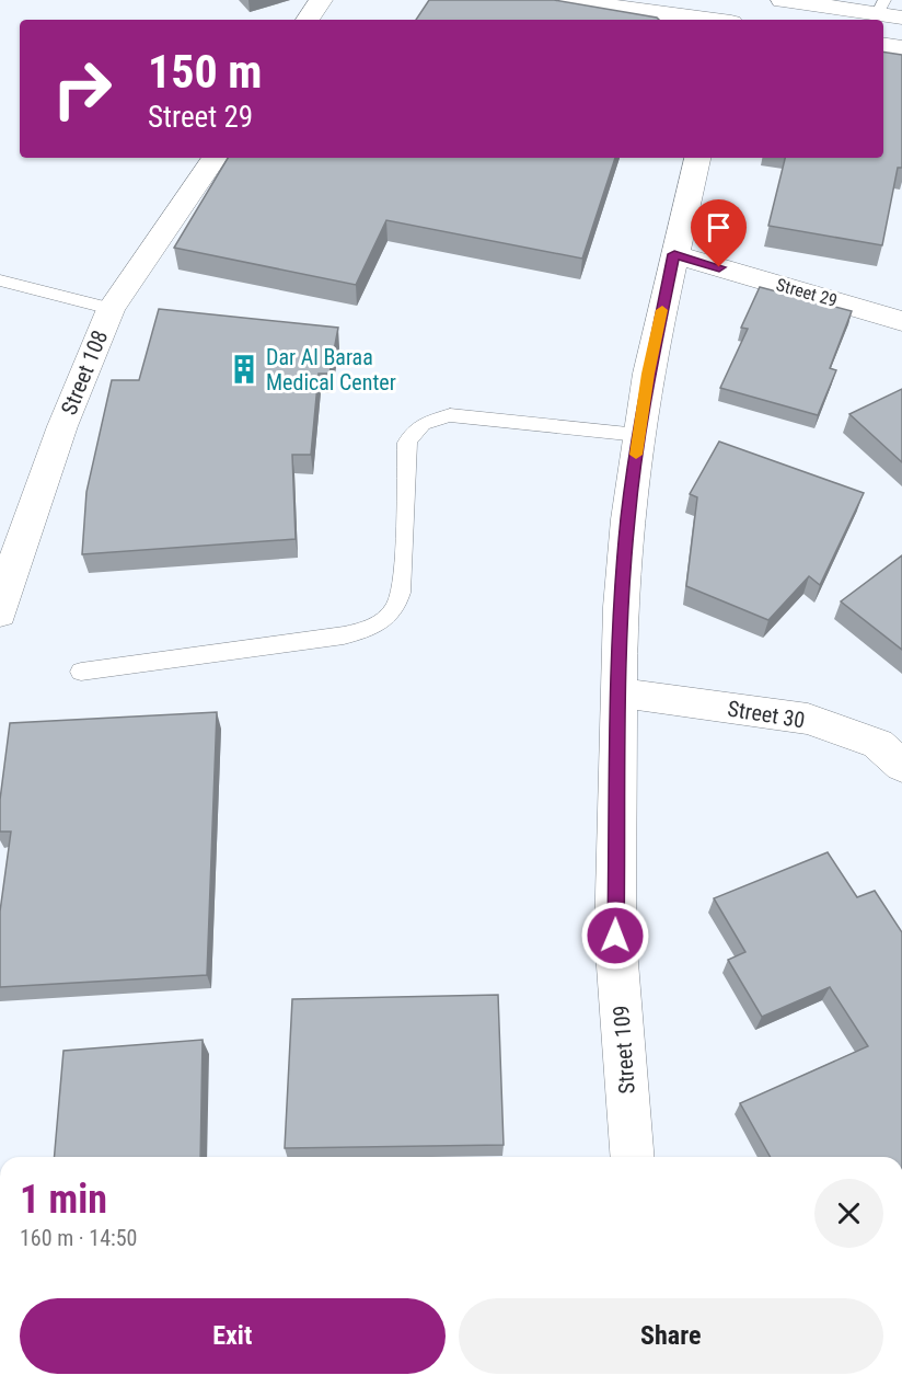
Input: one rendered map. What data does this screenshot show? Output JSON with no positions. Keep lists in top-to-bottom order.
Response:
{
  "streets": {
    "street": [
      "Street 29",
      "Street 108",
      "Street 30",
      "Street 109"
    ]
  },
  "crossings": [
    ["Street 29", "Street 109"],
    ["Street 30", "Street 109"]
  ],
  "places": {
    "building": ["Dar Al Baraa Medical Center"]
  },
  "page": {
    "turn": ["150 m", "Street 29"],
    "heading": ["1 min", "160 m · 14:50"],
    "buttons": ["Exit", "Share"]
  }
}
